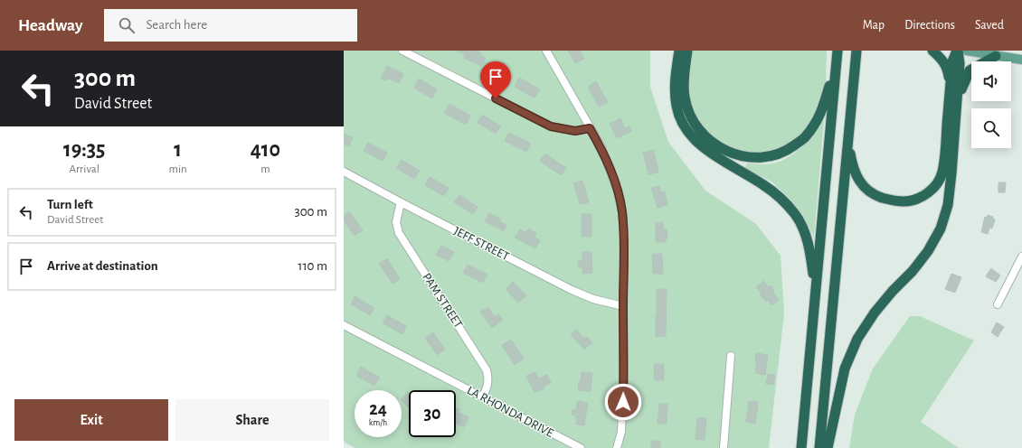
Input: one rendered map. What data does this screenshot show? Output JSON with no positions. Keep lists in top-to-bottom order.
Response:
{
  "streets": {
    "street": ["JEFF STREET", "PAM STREET", "LA RHONDA DRIVE"]
  },
  "crossings": [
    ["JEFF STREET", "PAM STREET"],
    ["PAM STREET", "LA RHONDA DRIVE"]
  ],
  "page": {
    "header": "Headway",
    "search": "Search here",
    "nav": ["Map", "Directions", "Saved"],
    "turn": ["300 m", "David Street"],
    "eta": [
      "19:35",
      "Arrival",
      "1",
      "min",
      "410",
      "m"
    ],
    "list": [
      {
        "name": "Turn left",
        "note": "David Street",
        "value": "300 m"
      },
      {
        "name": "Arrive at destination",
        "value": "110 m"
      }
    ],
    "speed": "24 km/h",
    "limit": "30",
    "buttons": ["Exit", "Share"]
  }
}
